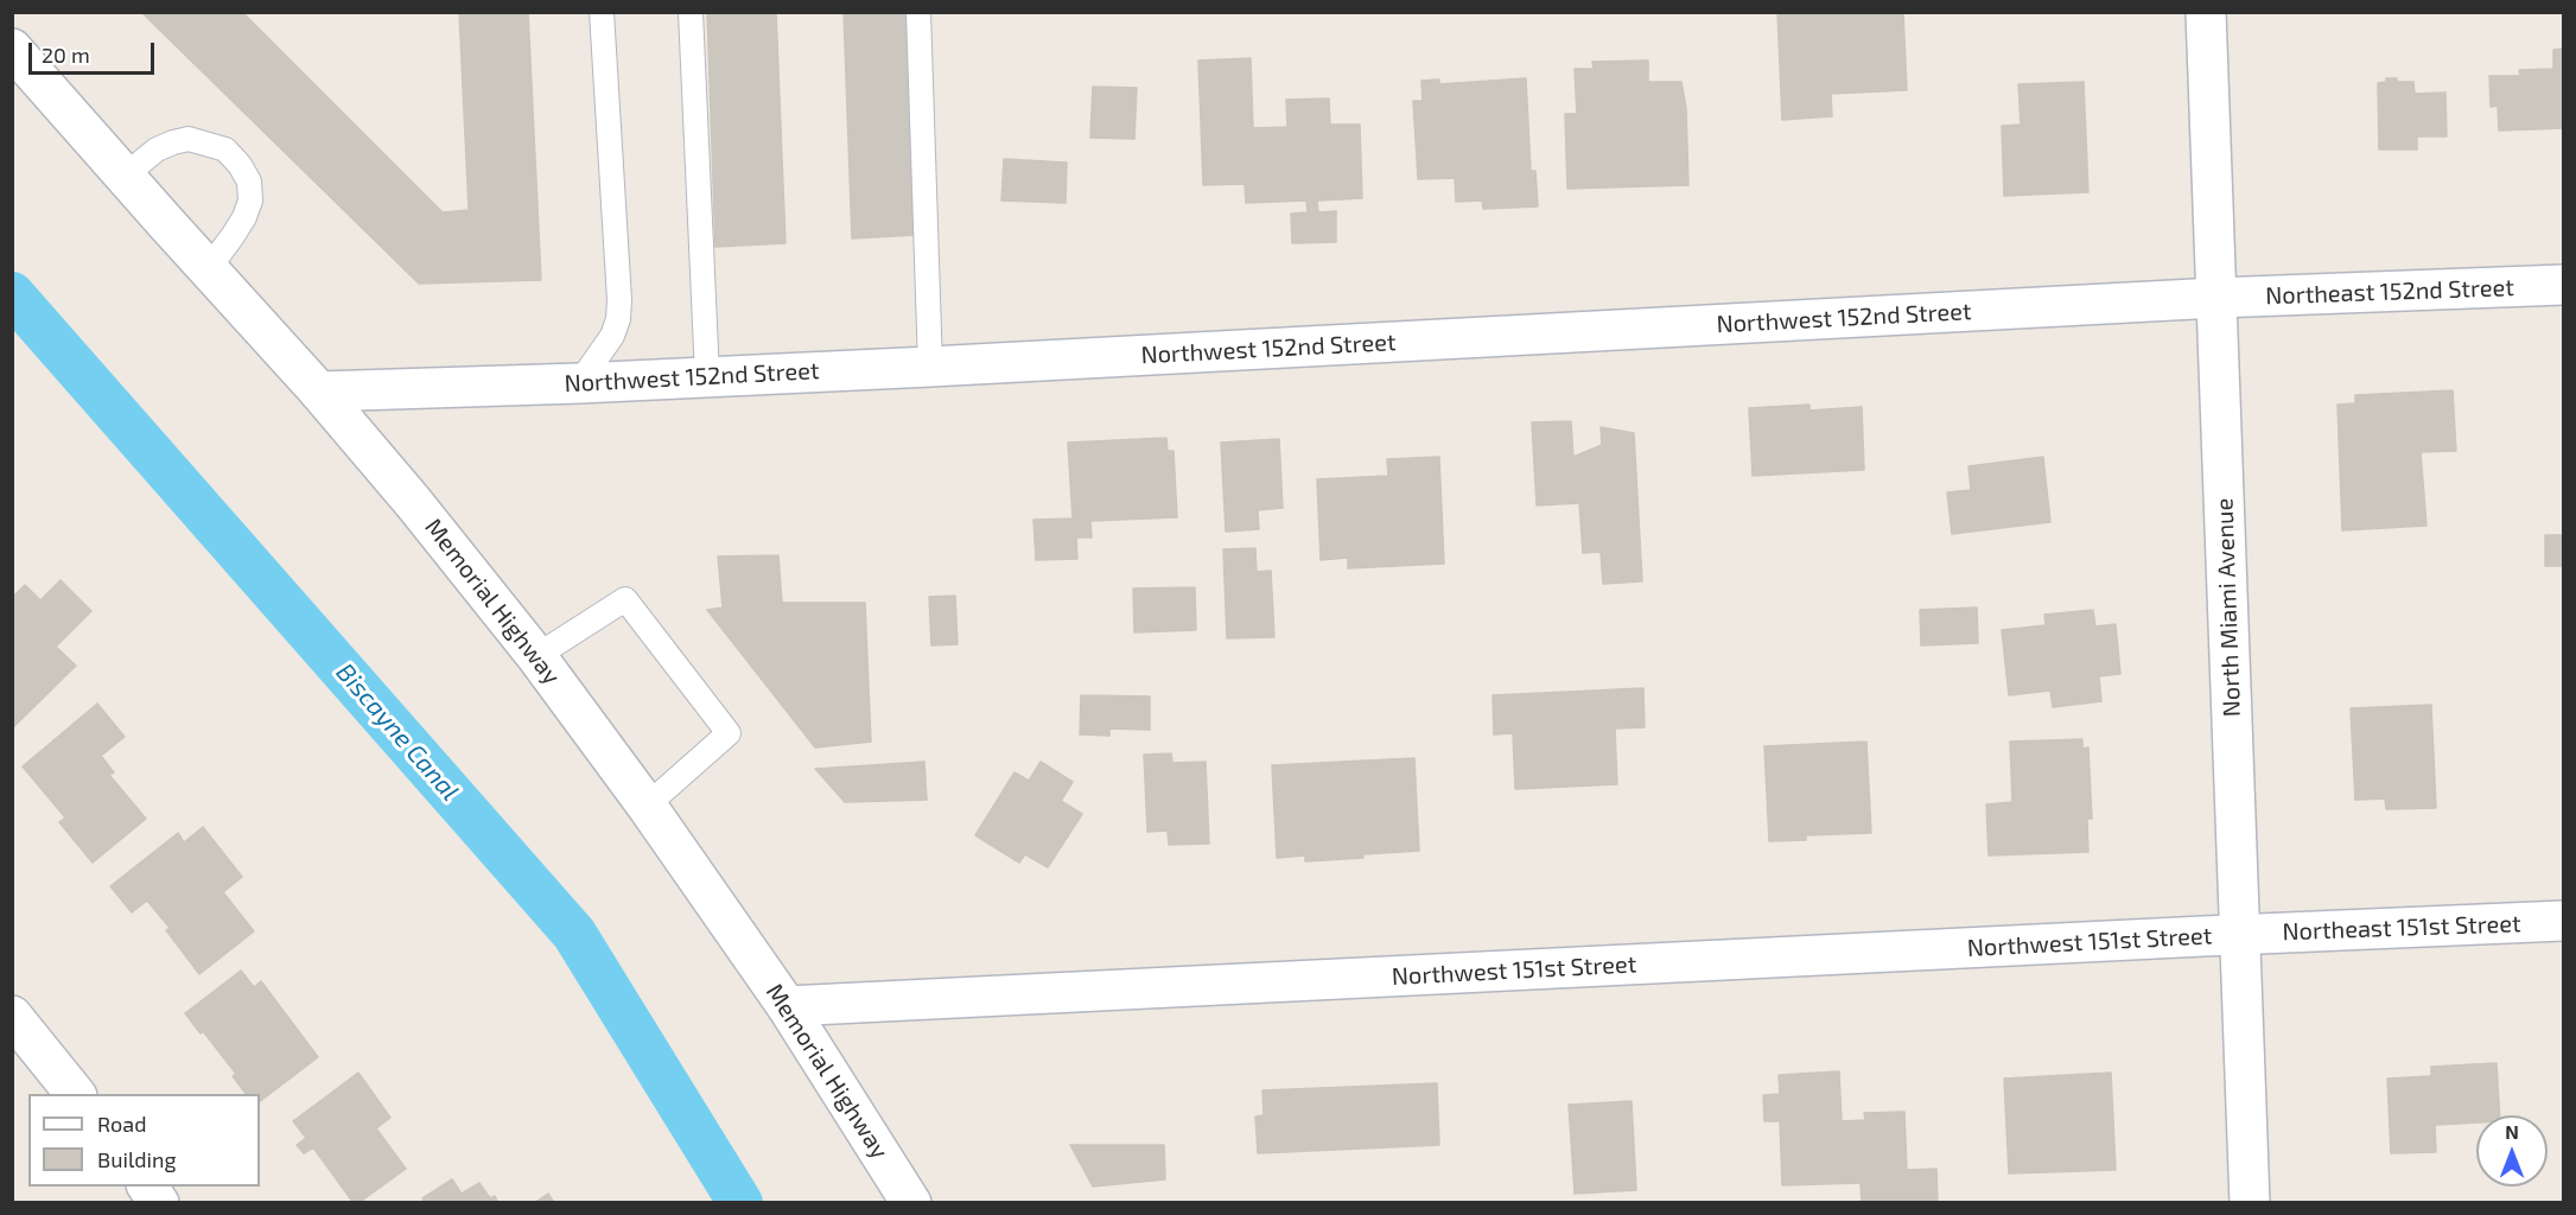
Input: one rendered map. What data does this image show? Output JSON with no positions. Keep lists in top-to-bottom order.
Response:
{
  "streets": {
    "street": [
      "Northeast 152nd Street",
      "Northwest 152nd Street",
      "Memorial Highway",
      "North Miami Avenue",
      "Northeast 151st Street",
      "Northwest 151st Street"
    ]
  },
  "crossings": [
    ["Northeast 152nd Street", "Northwest 152nd Street"],
    ["Northeast 152nd Street", "North Miami Avenue"],
    ["Northwest 152nd Street", "Memorial Highway"],
    ["Northwest 152nd Street", "North Miami Avenue"],
    ["Memorial Highway", "Northwest 151st Street"],
    ["North Miami Avenue", "Northeast 151st Street"],
    ["North Miami Avenue", "Northwest 151st Street"],
    ["Northeast 151st Street", "Northwest 151st Street"]
  ],
  "water": ["Biscayne Canal"],
  "legend": ["Road", "Building"],
  "scale_bar": "20 m",
  "north": "top"
}
